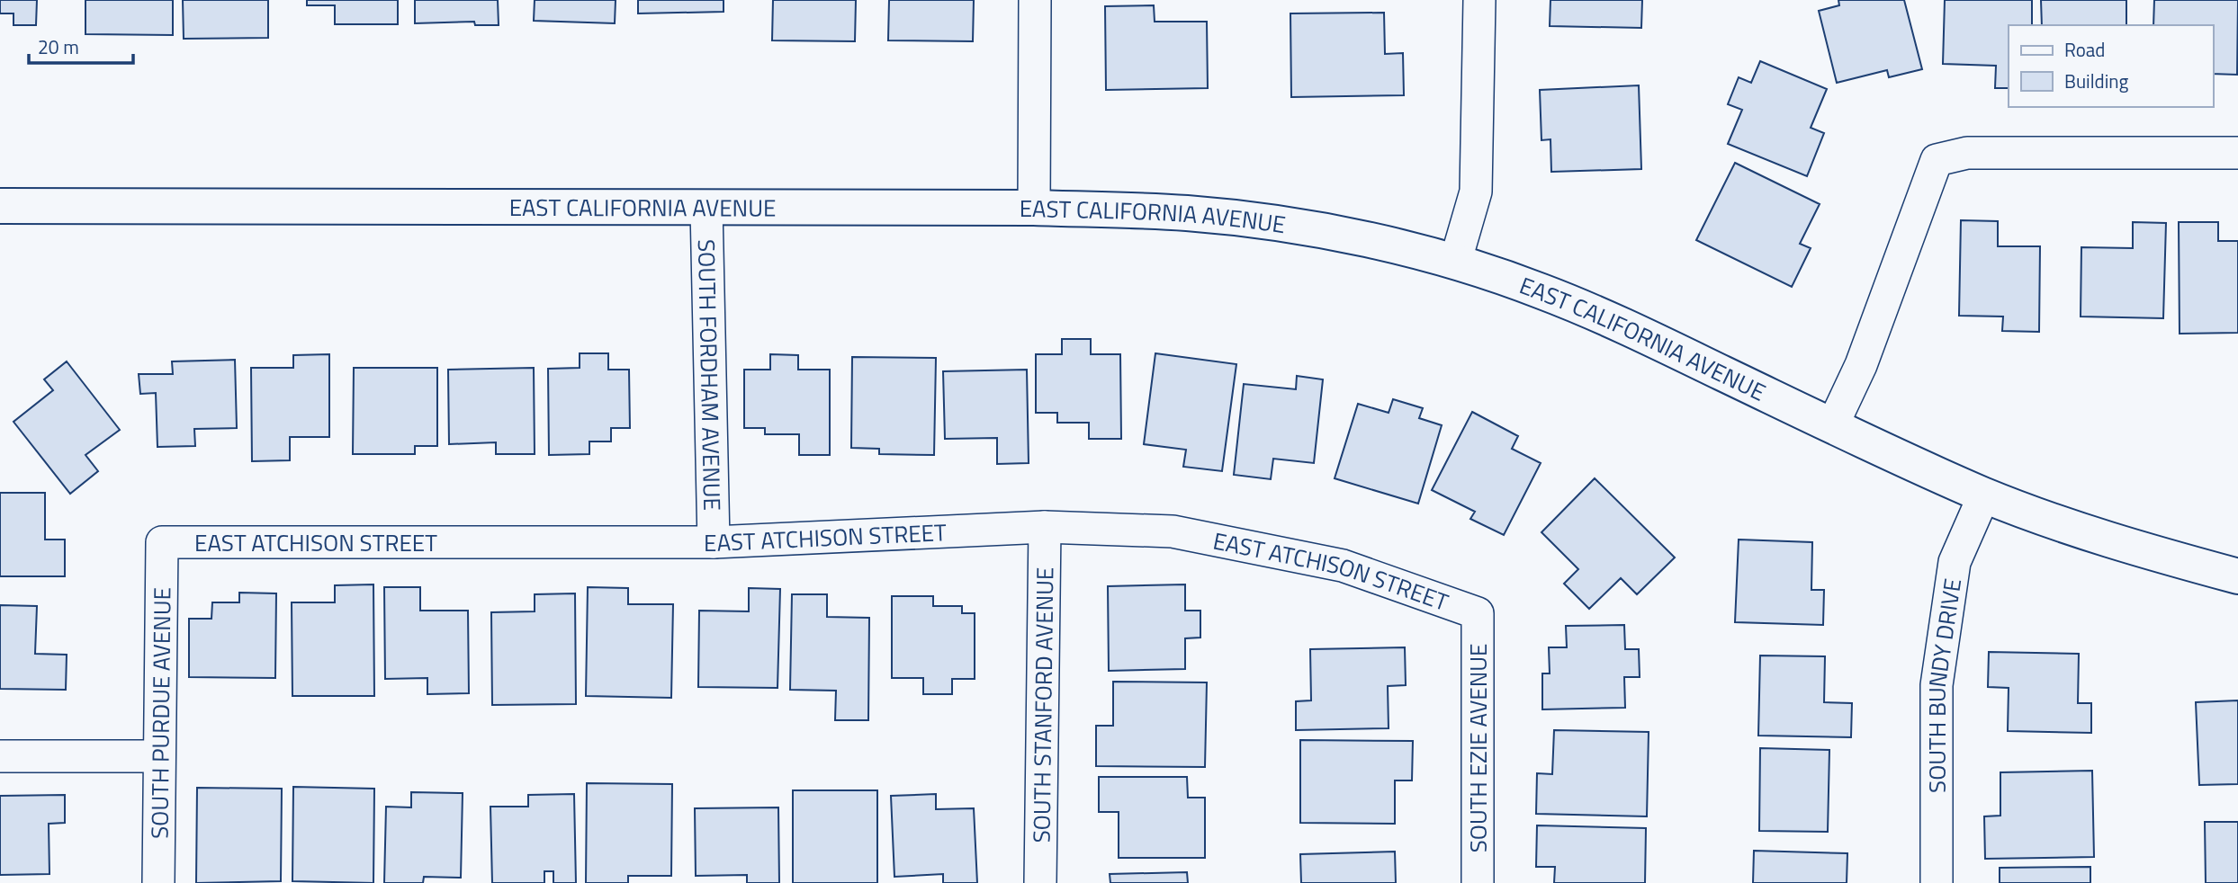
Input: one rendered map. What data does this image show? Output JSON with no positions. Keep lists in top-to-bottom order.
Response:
{
  "streets": {
    "street": [
      "EAST CALIFORNIA AVENUE",
      "SOUTH FORDHAM AVENUE",
      "EAST ATCHISON STREET",
      "SOUTH BUNDY DRIVE",
      "SOUTH STANFORD AVENUE",
      "SOUTH PURDUE AVENUE",
      "SOUTH EZIE AVENUE"
    ]
  },
  "crossings": [
    ["EAST CALIFORNIA AVENUE", "SOUTH FORDHAM AVENUE"],
    ["EAST CALIFORNIA AVENUE", "SOUTH BUNDY DRIVE"],
    ["SOUTH FORDHAM AVENUE", "EAST ATCHISON STREET"],
    ["EAST ATCHISON STREET", "SOUTH STANFORD AVENUE"],
    ["EAST ATCHISON STREET", "SOUTH PURDUE AVENUE"],
    ["EAST ATCHISON STREET", "SOUTH EZIE AVENUE"]
  ],
  "legend": ["Road", "Building"],
  "scale_bar": "20 m"
}
